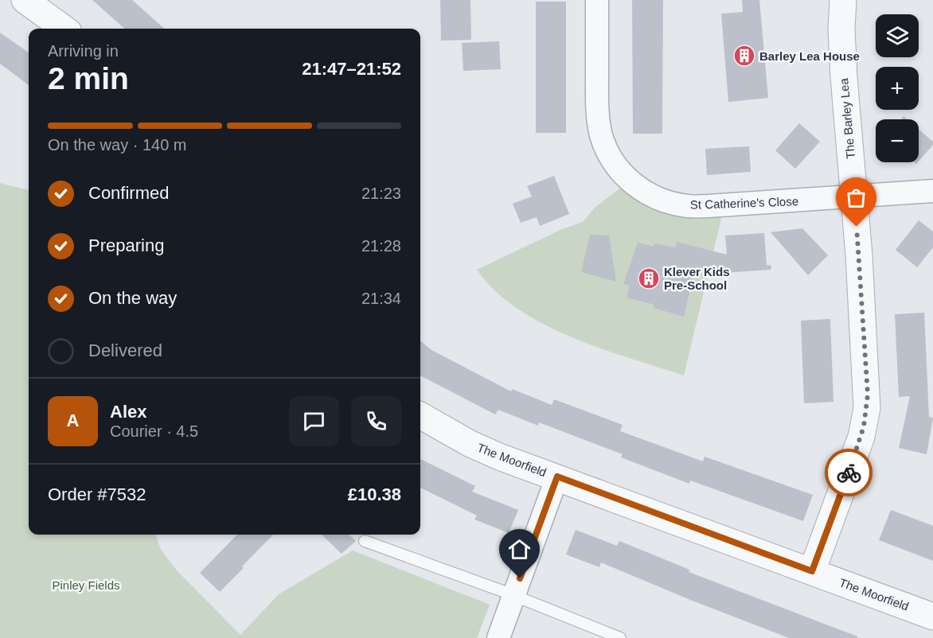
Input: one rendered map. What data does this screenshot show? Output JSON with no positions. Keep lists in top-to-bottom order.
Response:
{
  "streets": {
    "street": ["The Barley Lea", "St Catherine's Close", "The Moorfield"]
  },
  "crossings": [
    ["The Barley Lea", "St Catherine's Close"],
    ["The Barley Lea", "The Moorfield"]
  ],
  "parks": ["Pinley Fields"],
  "places": {
    "building": ["Barley Lea House", "Klever Kids Pre-School"]
  },
  "page": {
    "map_buttons": ["+", "−"],
    "heading": ["2 min", "Arriving in", "21:47–21:52"],
    "panel": [
      "Alex",
      "Courier · 4.5",
      "Order #7532",
      "£10.38"
    ],
    "bar": "On the way · 140 m",
    "list": [
      ["Confirmed", "21:23"],
      ["Preparing", "21:28"],
      ["On the way", "21:34"],
      "Delivered"
    ],
    "round": "A"
  }
}
